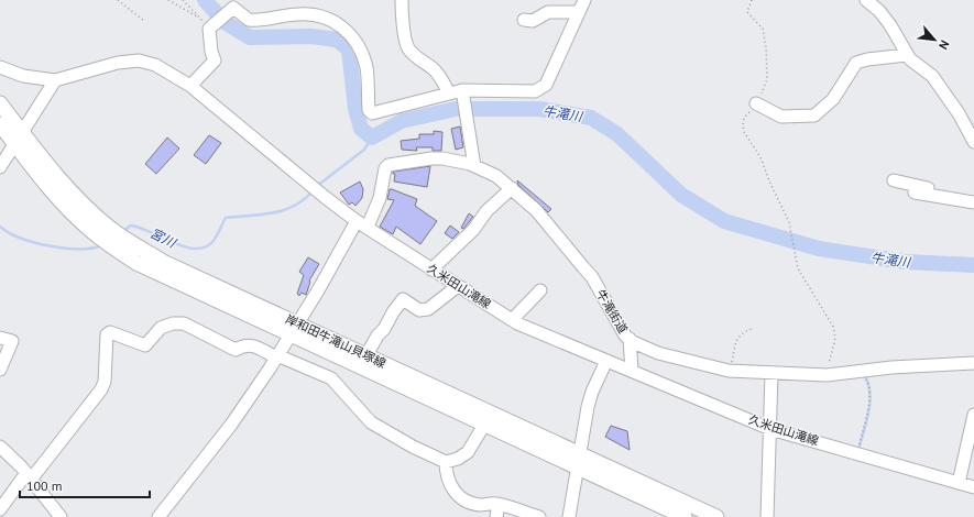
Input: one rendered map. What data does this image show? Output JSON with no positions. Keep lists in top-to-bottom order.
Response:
{
  "streets": {
    "main road": ["岸和田牛滝山貝塚線"],
    "street": ["久米田山滝線", "牛滝街道"]
  },
  "crossings": [
    ["久米田山滝線", "牛滝街道"]
  ],
  "water": ["牛滝川", "宮川"],
  "scale_bar": "100 m",
  "north": "bottom right"
}
